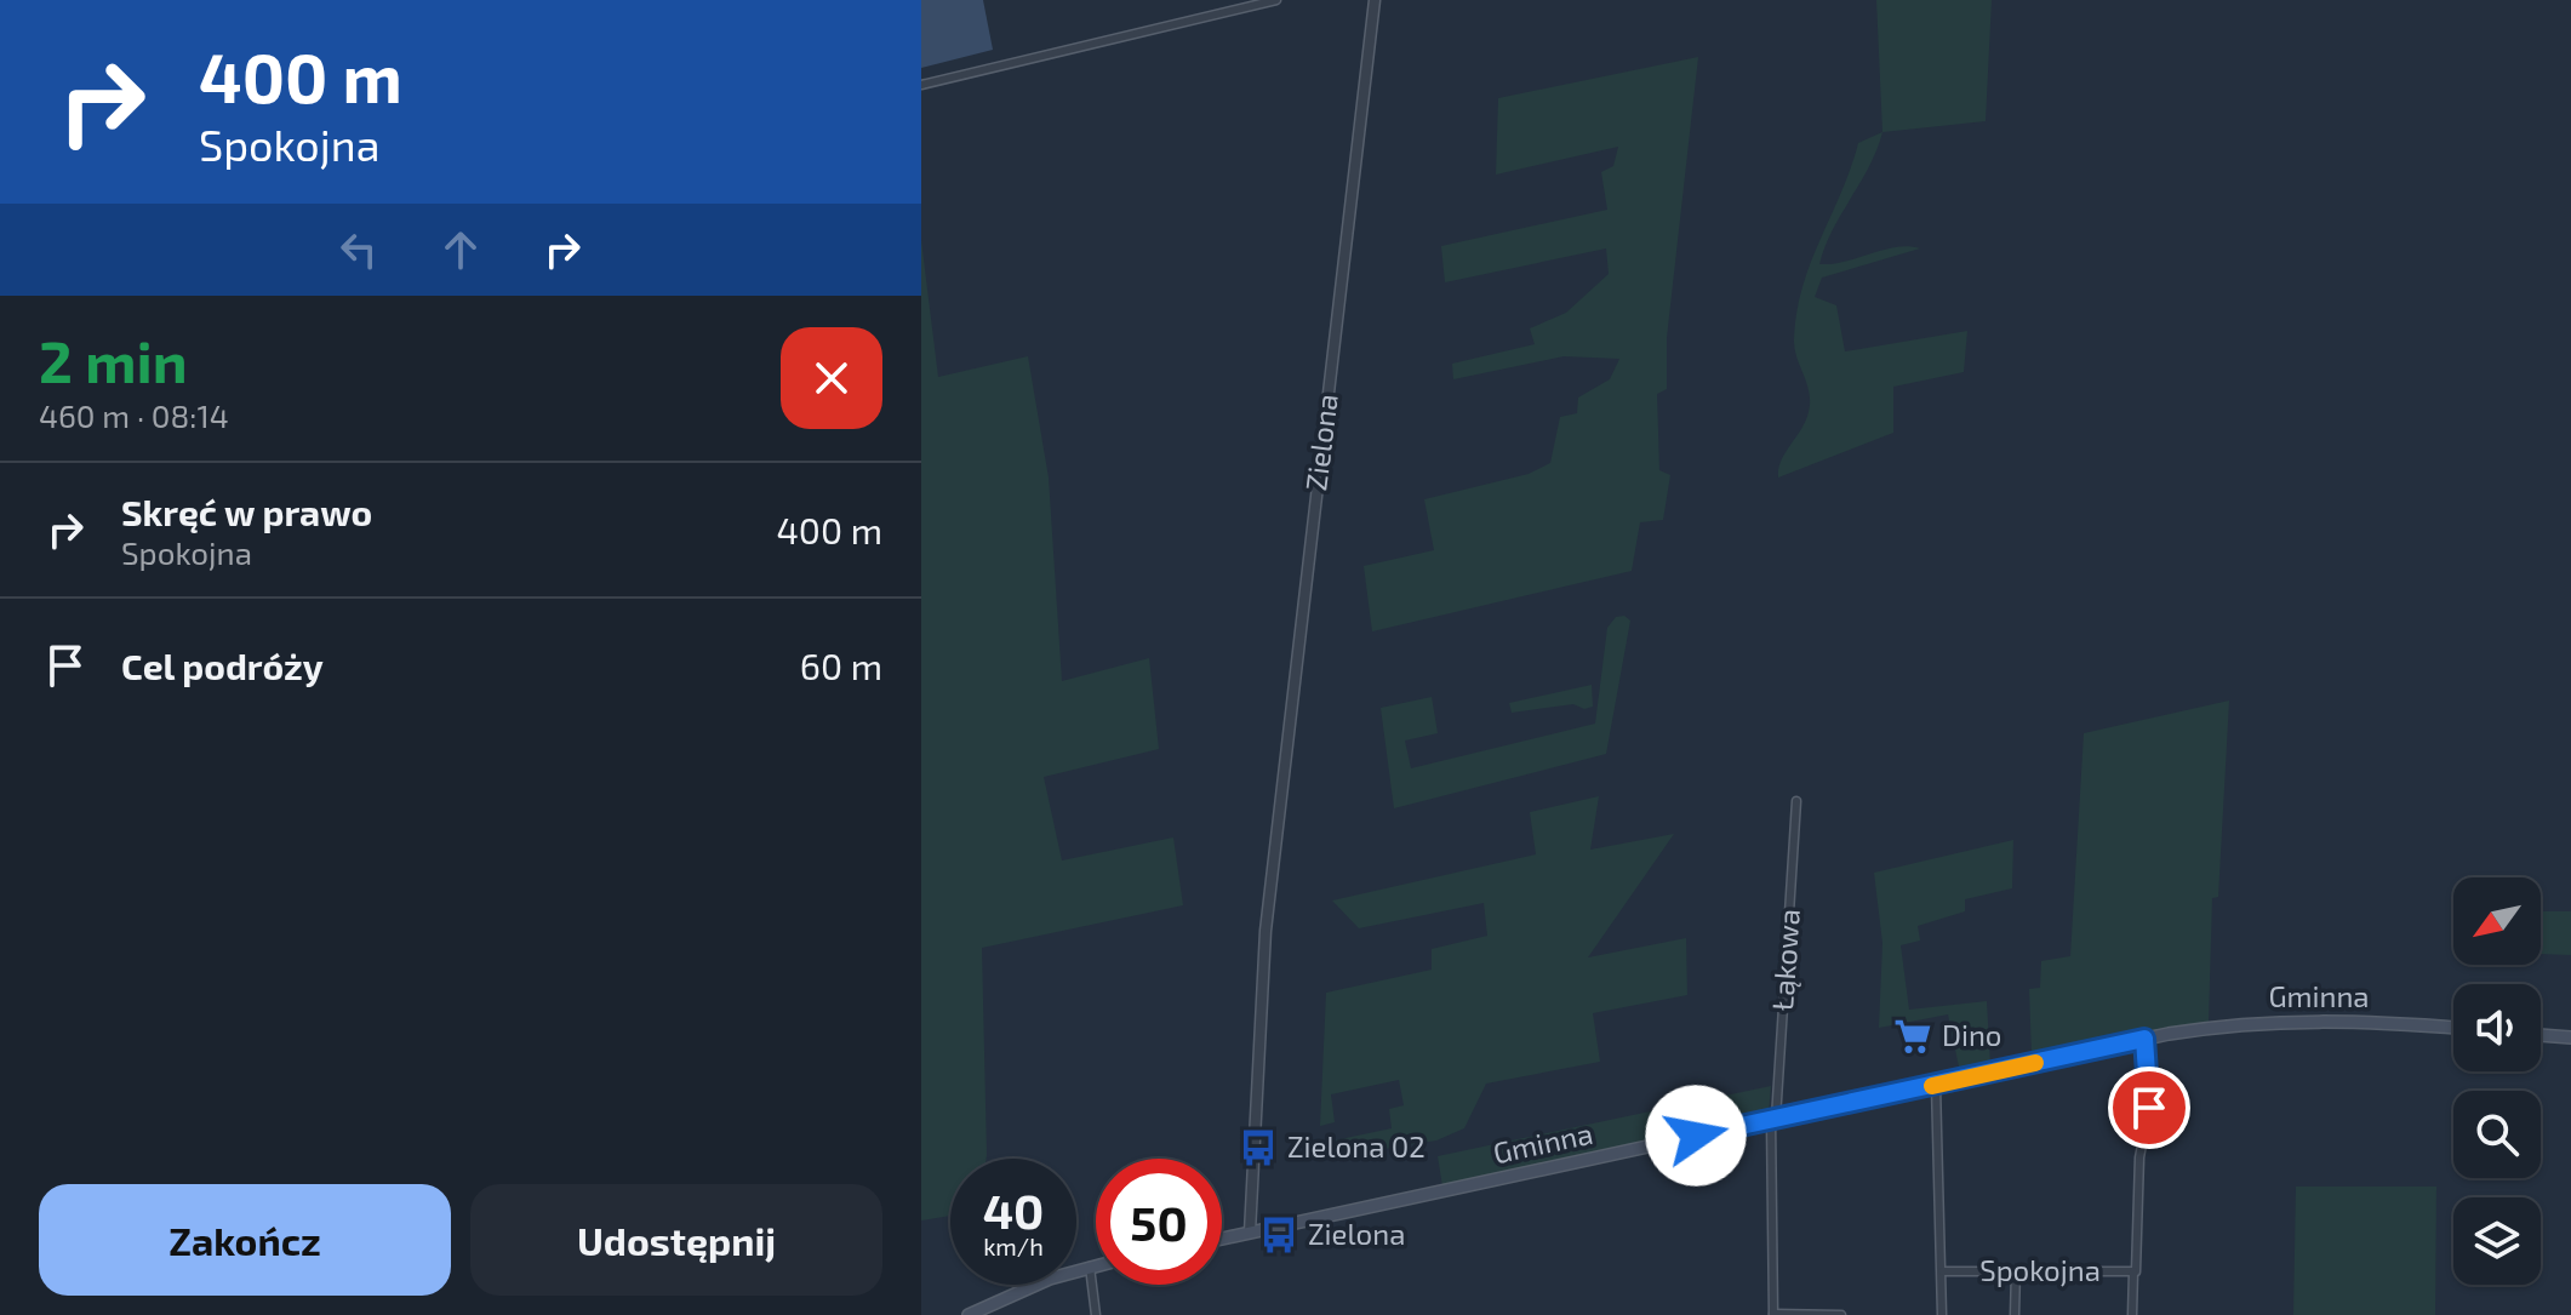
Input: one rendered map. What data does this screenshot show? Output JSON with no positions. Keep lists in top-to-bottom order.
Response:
{
  "streets": {
    "main road": ["Gminna"],
    "street": ["Zielona", "Łąkowa", "Spokojna"]
  },
  "crossings": [
    ["Zielona", "Gminna"],
    ["Łąkowa", "Gminna"],
    ["Gminna", "Spokojna"]
  ],
  "places": {
    "supermarket": ["Dino"],
    "bus stop": ["Zielona 02", "Zielona"]
  },
  "north": "bottom left",
  "page": {
    "turn": ["400 m", "Spokojna"],
    "heading": ["2 min", "460 m · 08:14"],
    "list": [
      {
        "name": "Skręć w prawo",
        "note": "Spokojna",
        "value": "400 m"
      },
      {
        "name": "Cel podróży",
        "value": "60 m"
      }
    ],
    "speed": "40 km/h",
    "limit": "50",
    "buttons": ["Zakończ", "Udostępnij"]
  }
}
